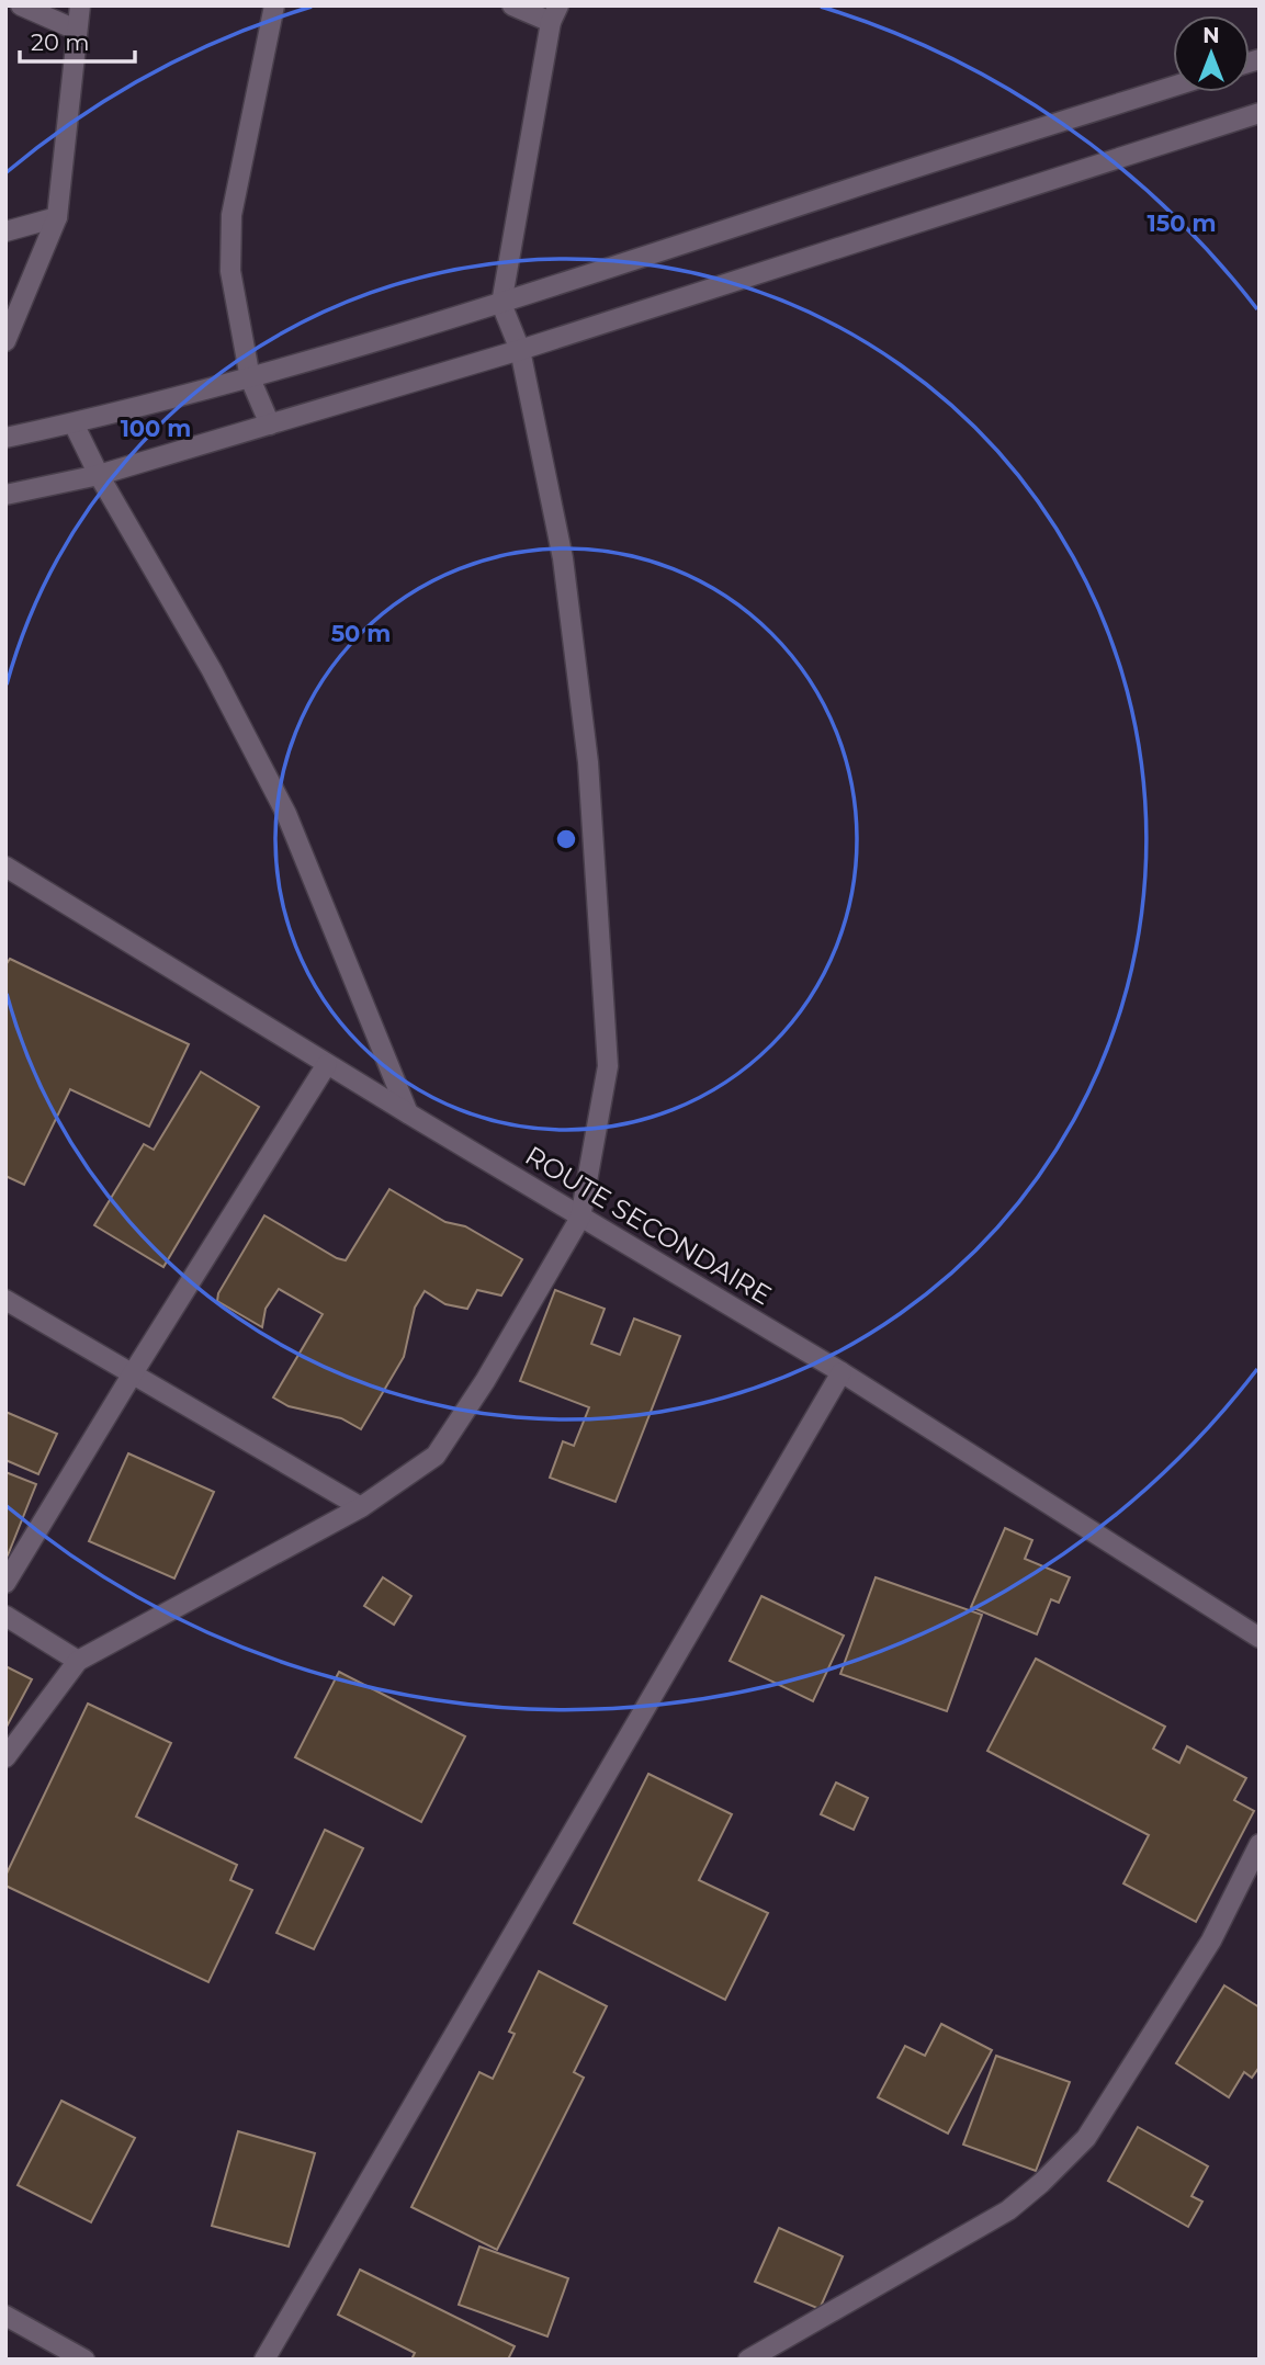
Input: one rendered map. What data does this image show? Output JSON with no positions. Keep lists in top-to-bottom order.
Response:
{
  "streets": {
    "street": ["ROUTE SECONDAIRE"]
  },
  "scale_bar": "20 m",
  "north": "top",
  "rings": ["150 m", "100 m", "50 m"]
}
